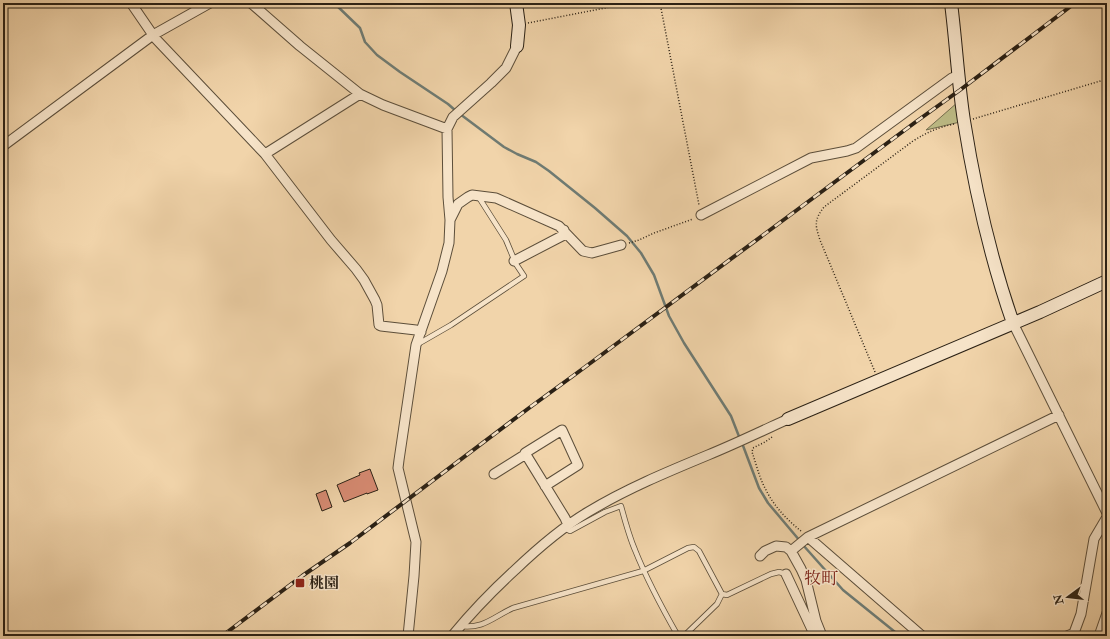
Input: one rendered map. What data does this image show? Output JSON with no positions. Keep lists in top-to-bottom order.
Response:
{
  "districts": ["牧町"],
  "places": {
    "transit": ["桃園"]
  },
  "north": "left"
}
